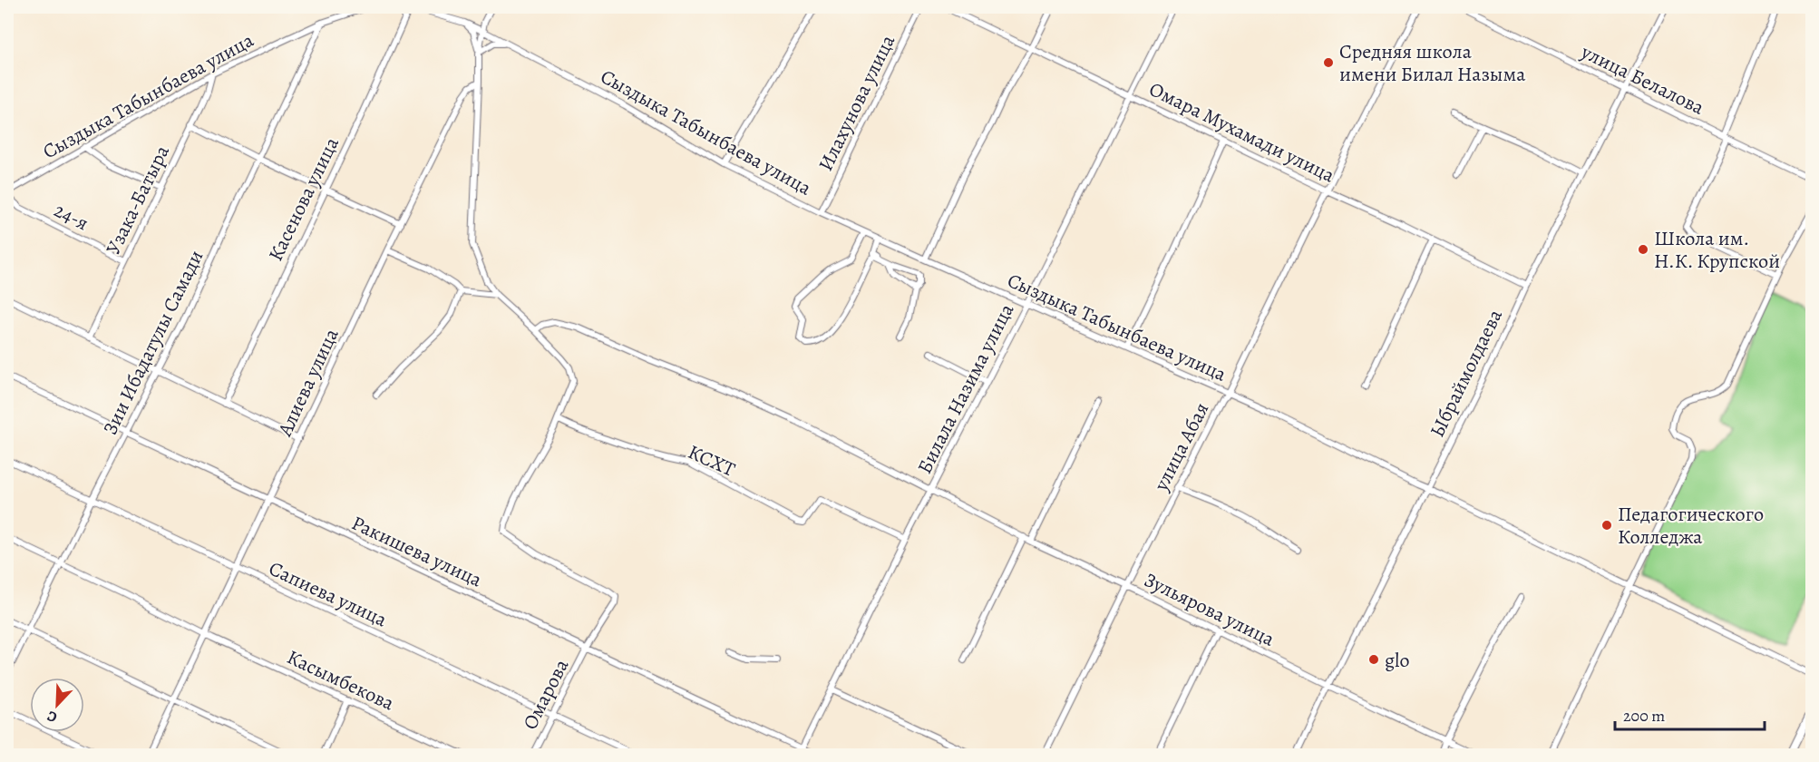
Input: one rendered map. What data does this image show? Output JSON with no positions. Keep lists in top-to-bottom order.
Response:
{
  "streets": {
    "street": [
      "улица Белалова",
      "Сыздыка Табынбаева улица",
      "Илахунова улица",
      "Омара Мухамади улица",
      "Касенова улица",
      "Узака-Батыра",
      "24-я",
      "Зии Ибадатулы Самади",
      "Ыбраймолдаева",
      "Алиева улица",
      "Билала Назима улица",
      "улица Абая",
      "КСХТ",
      "Ракишева улица",
      "Сапиева улица",
      "Зульярова улица",
      "Касымбекова",
      "Омарова"
    ]
  },
  "crossings": [
    ["улица Белалова", "Ыбраймолдаева"],
    ["Сыздыка Табынбаева улица", "Илахунова улица"],
    ["Сыздыка Табынбаева улица", "Касенова улица"],
    ["Сыздыка Табынбаева улица", "Узака-Батыра"],
    ["Сыздыка Табынбаева улица", "24-я"],
    ["Сыздыка Табынбаева улица", "Зии Ибадатулы Самади"],
    ["Сыздыка Табынбаева улица", "Ыбраймолдаева"],
    ["Сыздыка Табынбаева улица", "Билала Назима улица"],
    ["Сыздыка Табынбаева улица", "улица Абая"],
    ["Омара Мухамади улица", "Ыбраймолдаева"],
    ["Омара Мухамади улица", "Билала Назима улица"],
    ["Омара Мухамади улица", "улица Абая"],
    ["Узака-Батыра", "24-я"],
    ["Зии Ибадатулы Самади", "Ракишева улица"],
    ["Зии Ибадатулы Самади", "Сапиева улица"],
    ["Зии Ибадатулы Самади", "Касымбекова"],
    ["Ыбраймолдаева", "Зульярова улица"],
    ["Алиева улица", "Ракишева улица"],
    ["Алиева улица", "Сапиева улица"],
    ["Алиева улица", "Касымбекова"],
    ["Билала Назима улица", "КСХТ"],
    ["Билала Назима улица", "Ракишева улица"],
    ["Билала Назима улица", "Зульярова улица"],
    ["улица Абая", "Зульярова улица"],
    ["КСХТ", "Омарова"],
    ["Ракишева улица", "Омарова"],
    ["Сапиева улица", "Омарова"]
  ],
  "places": [
    "Средняя школа имени Билал Назыма",
    "Школа им. Н.К. Крупской",
    "Педагогического Колледжа",
    "glo"
  ],
  "scale_bar": "200 m",
  "north": "bottom left"
}
